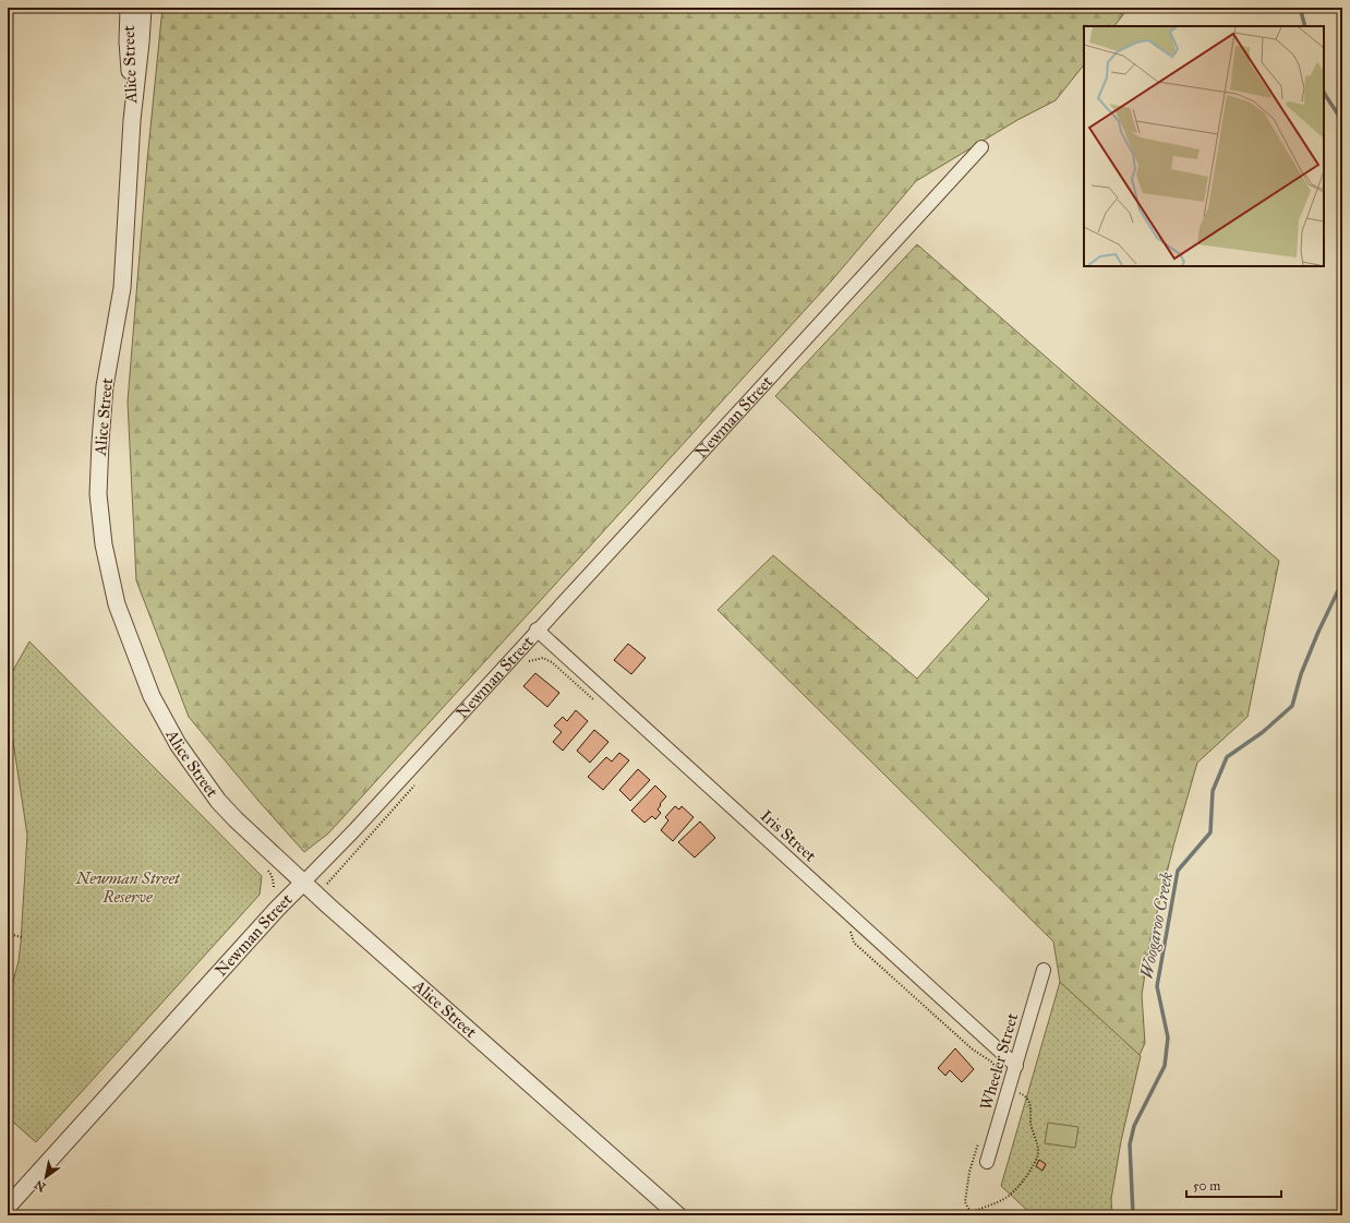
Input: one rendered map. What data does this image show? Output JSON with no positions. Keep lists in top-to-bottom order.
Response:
{
  "streets": {
    "street": [
      "Alice Street",
      "Newman Street",
      "Iris Street",
      "Wheeler Street"
    ]
  },
  "crossings": [
    ["Alice Street", "Newman Street"],
    ["Newman Street", "Iris Street"],
    ["Iris Street", "Wheeler Street"]
  ],
  "water": ["Woogaroo Creek"],
  "parks": ["Newman Street Reserve"],
  "scale_bar": "50 m",
  "north": "bottom left"
}
